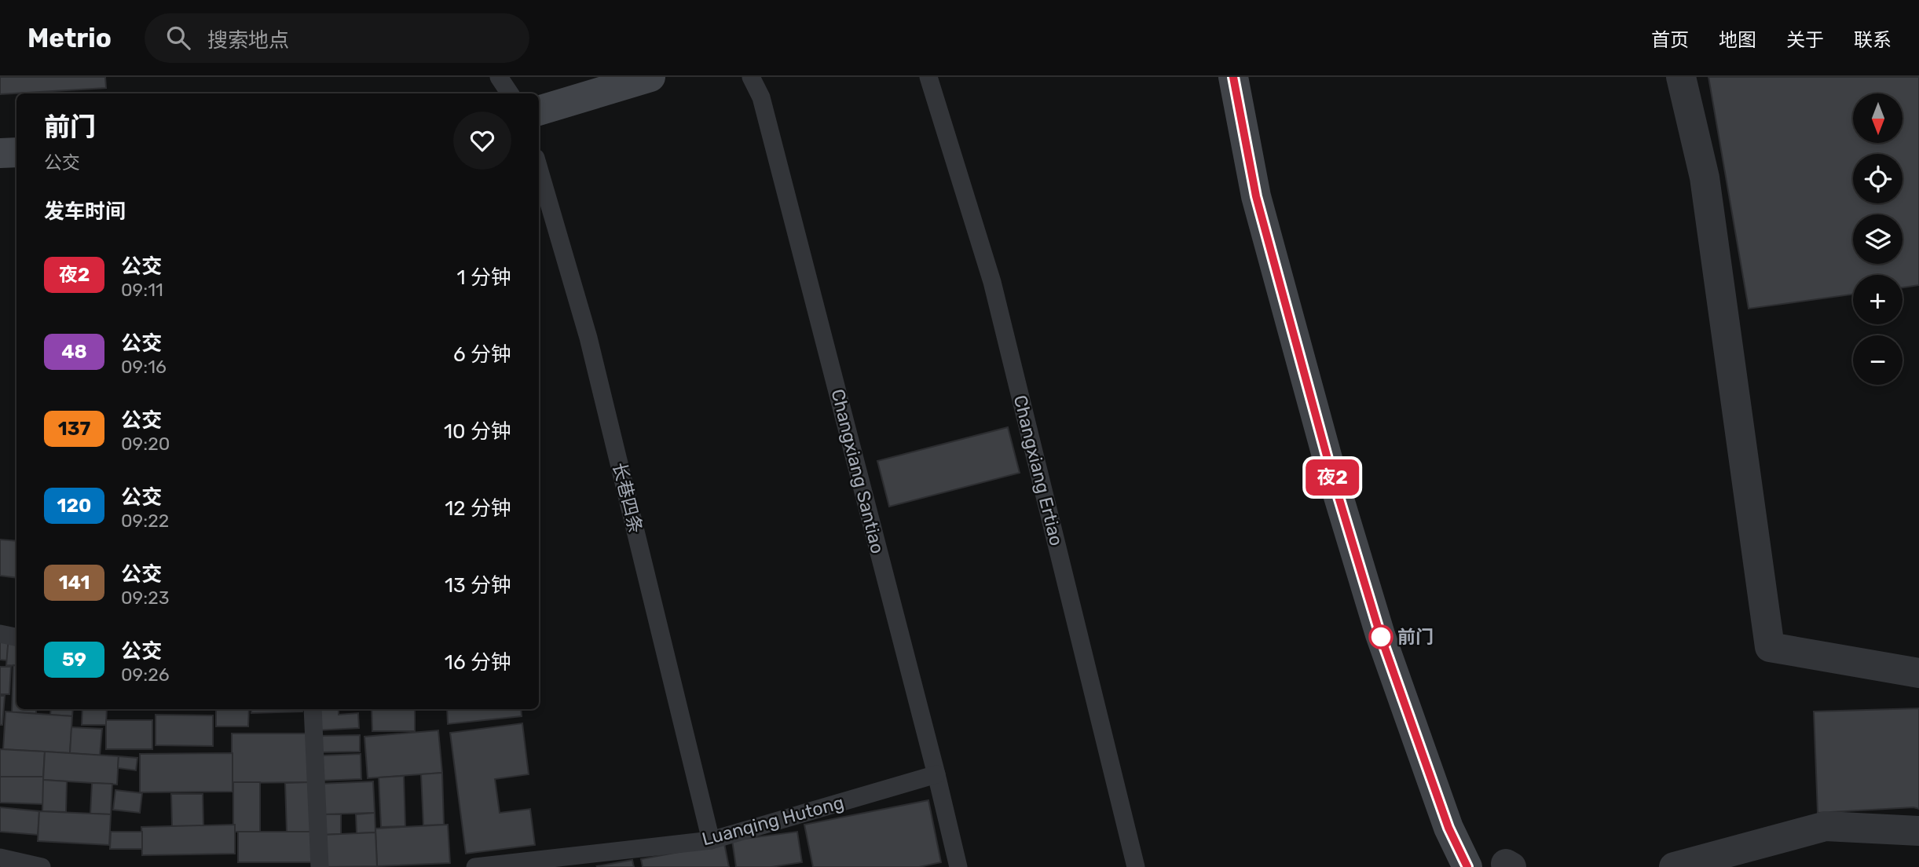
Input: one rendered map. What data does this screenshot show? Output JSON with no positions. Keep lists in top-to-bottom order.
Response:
{
  "streets": {
    "lane": [
      "Changxiang Ertiao",
      "Changxiang Santiao",
      "长巷四条",
      "Luanqing Hutong"
    ]
  },
  "crossings": [
    ["Changxiang Santiao", "Luanqing Hutong"],
    ["长巷四条", "Luanqing Hutong"]
  ],
  "places": ["前门"],
  "lines": ["bus line 夜2"],
  "north": "bottom",
  "page": {
    "header": "Metrio",
    "search": "搜索地点",
    "nav": [
      "首页",
      "地图",
      "关于",
      "联系"
    ],
    "on_map": "夜2",
    "map_buttons": ["+", "−"],
    "heading": [
      ["前门", "公交"],
      "发车时间"
    ],
    "list": [
      {
        "mark": "夜2",
        "name": "公交",
        "note": "09:11",
        "value": "1 分钟"
      },
      {
        "mark": "48",
        "name": "公交",
        "note": "09:16",
        "value": "6 分钟"
      },
      {
        "mark": "137",
        "name": "公交",
        "note": "09:20",
        "value": "10 分钟"
      },
      {
        "mark": "120",
        "name": "公交",
        "note": "09:22",
        "value": "12 分钟"
      },
      {
        "mark": "141",
        "name": "公交",
        "note": "09:23",
        "value": "13 分钟"
      },
      {
        "mark": "59",
        "name": "公交",
        "note": "09:26",
        "value": "16 分钟"
      }
    ]
  }
}
